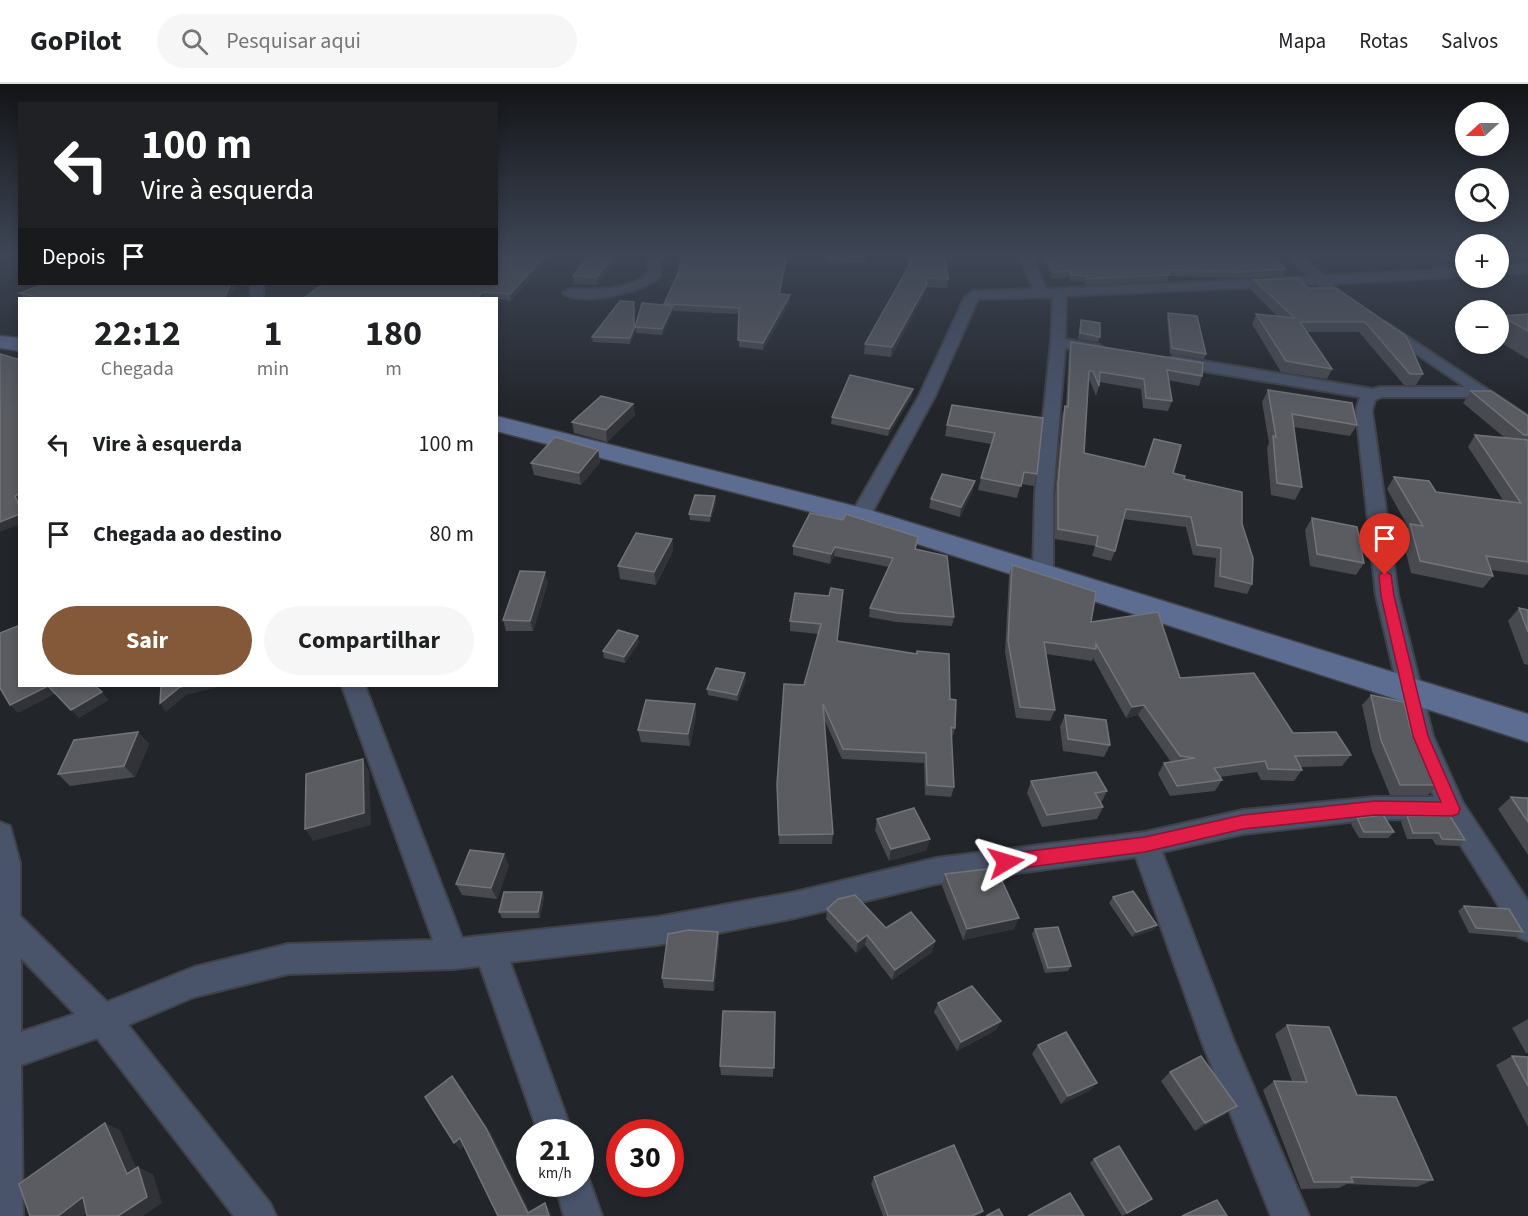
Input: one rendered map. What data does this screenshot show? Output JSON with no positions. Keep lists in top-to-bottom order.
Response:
{
  "north": "left",
  "page": {
    "header": "GoPilot",
    "search": "Pesquisar aqui",
    "nav": ["Mapa", "Rotas", "Salvos"],
    "map_buttons": ["+", "−"],
    "turn": ["100 m", "Vire à esquerda"],
    "then": "Depois",
    "eta": [
      "22:12",
      "Chegada",
      "1",
      "min",
      "180",
      "m"
    ],
    "list": [
      {
        "name": "Vire à esquerda",
        "value": "100 m"
      },
      {
        "name": "Chegada ao destino",
        "value": "80 m"
      }
    ],
    "buttons": ["Sair", "Compartilhar"],
    "speed": "21 km/h",
    "limit": "30"
  }
}
